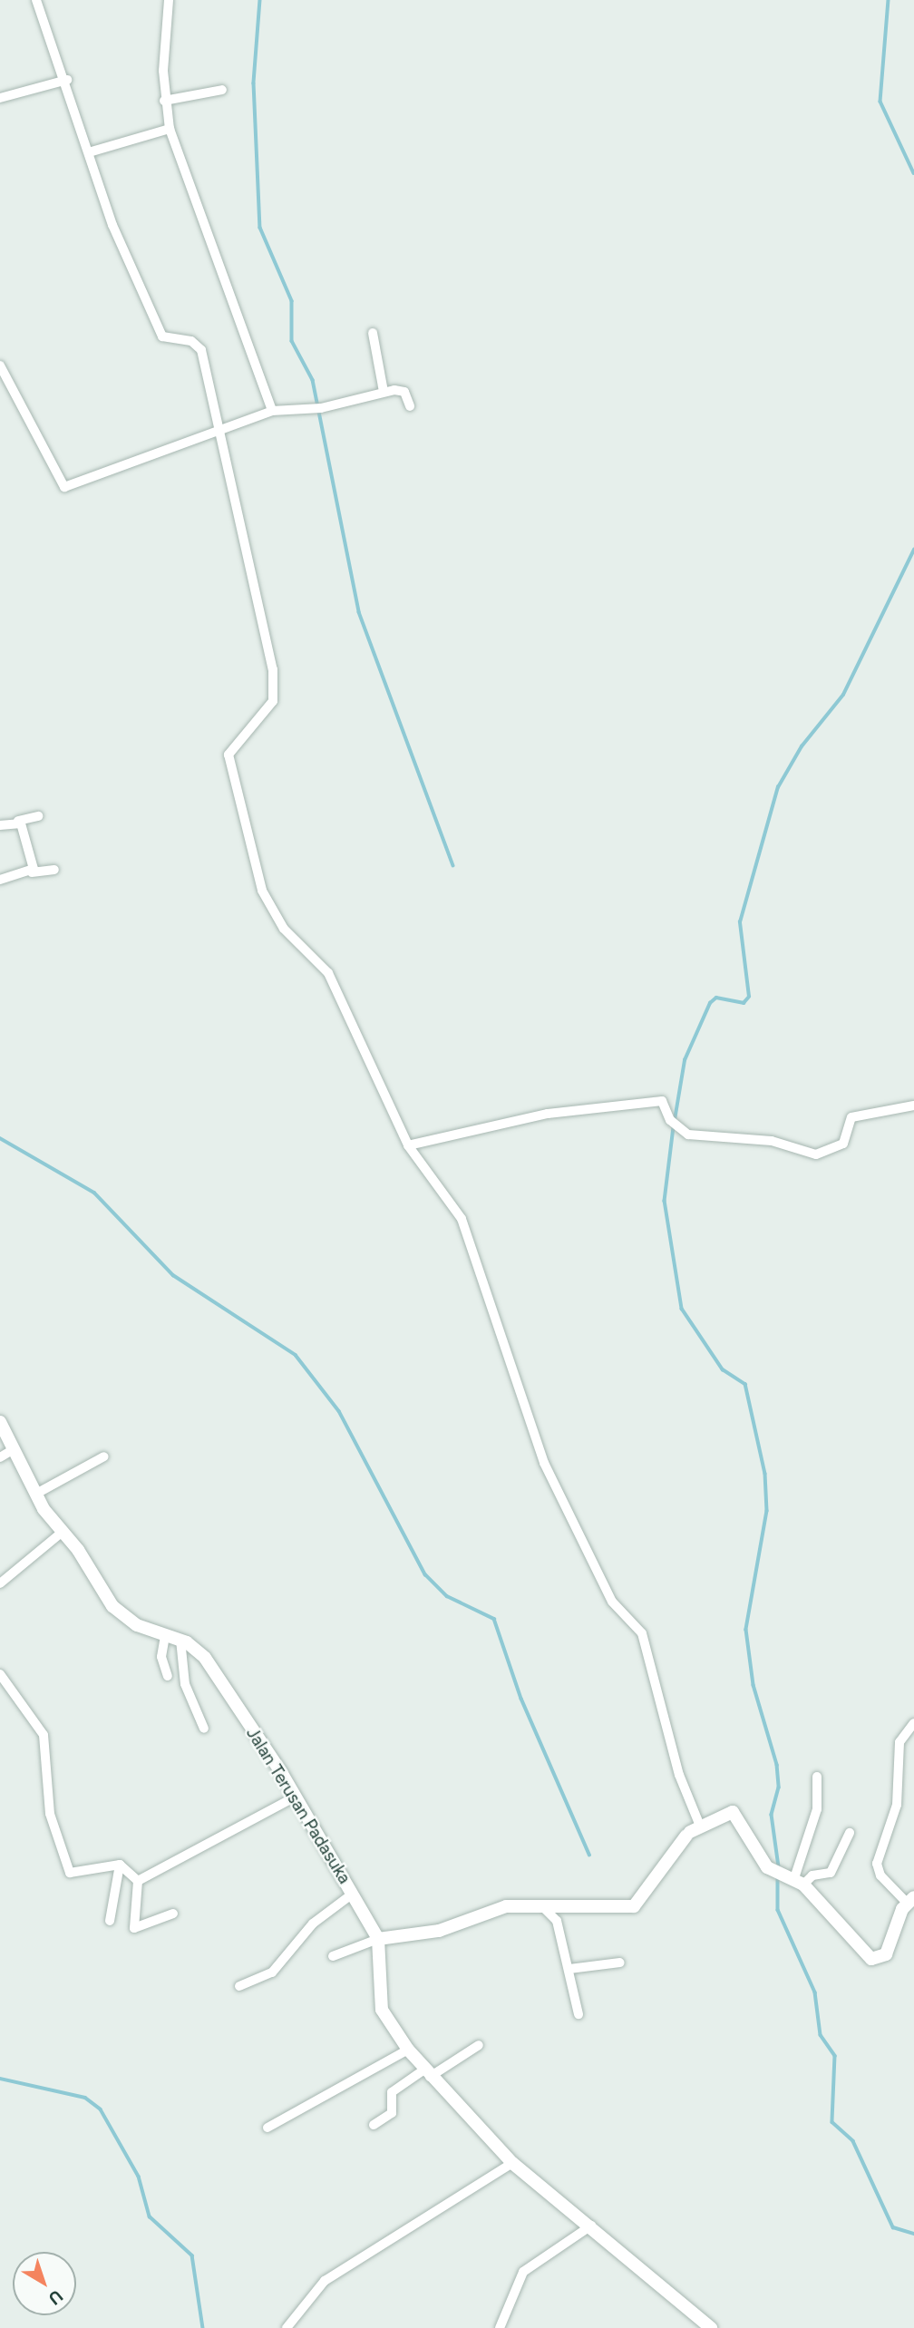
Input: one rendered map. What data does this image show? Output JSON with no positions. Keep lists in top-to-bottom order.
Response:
{
  "streets": {
    "street": ["Jalan Terusan Padasuka"]
  },
  "north": "bottom right"
}
